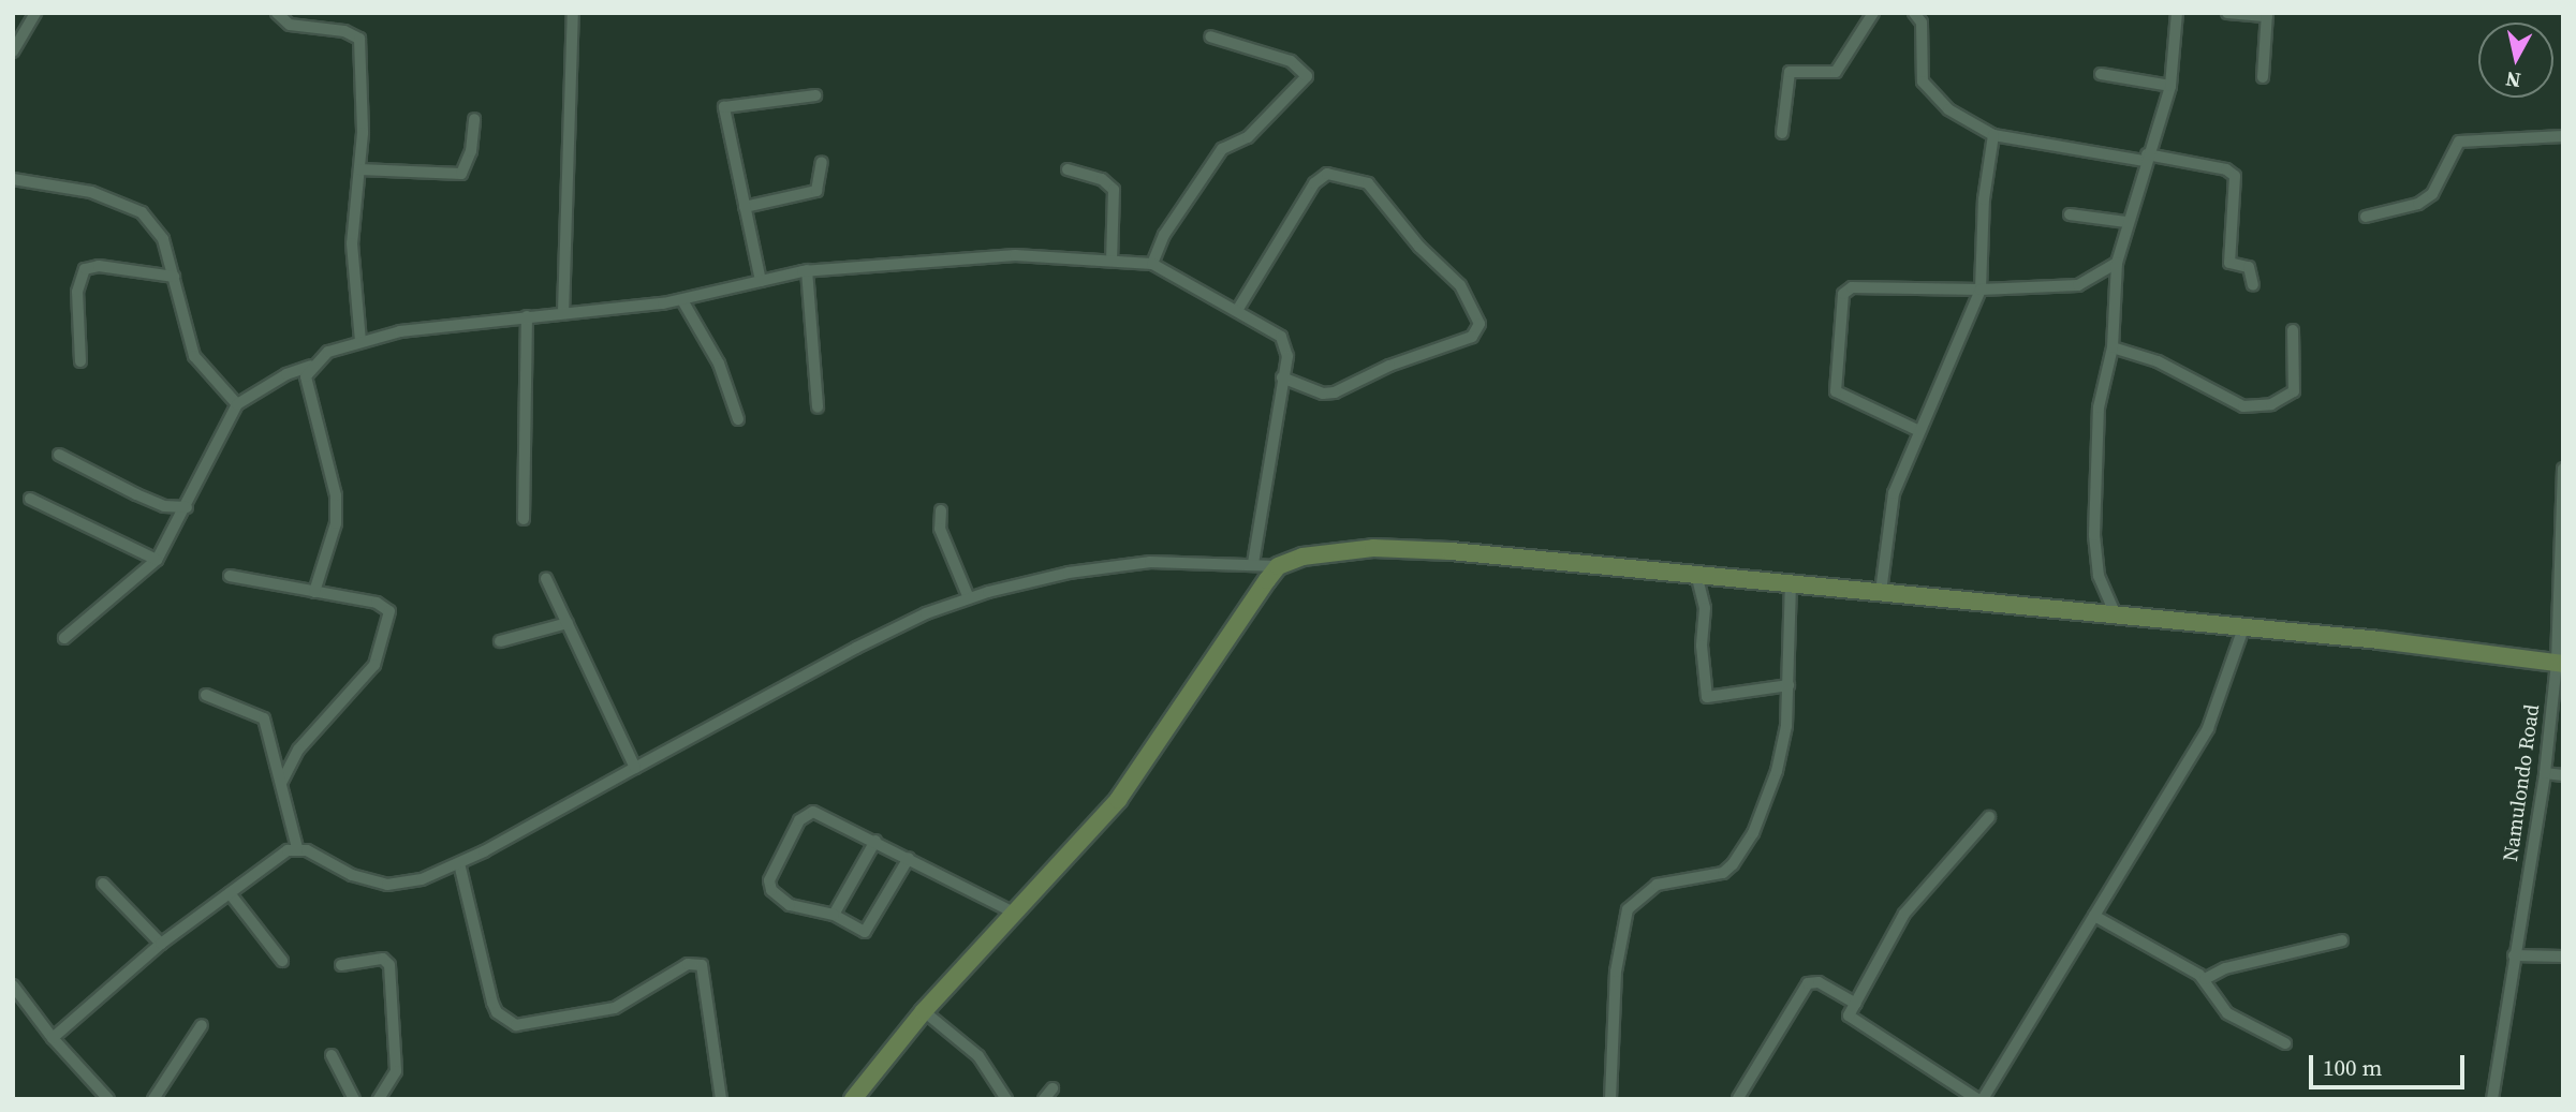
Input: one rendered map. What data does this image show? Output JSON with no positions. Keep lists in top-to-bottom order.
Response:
{
  "streets": {
    "street": ["Namulondo Road"]
  },
  "scale_bar": "100 m",
  "north": "bottom"
}
